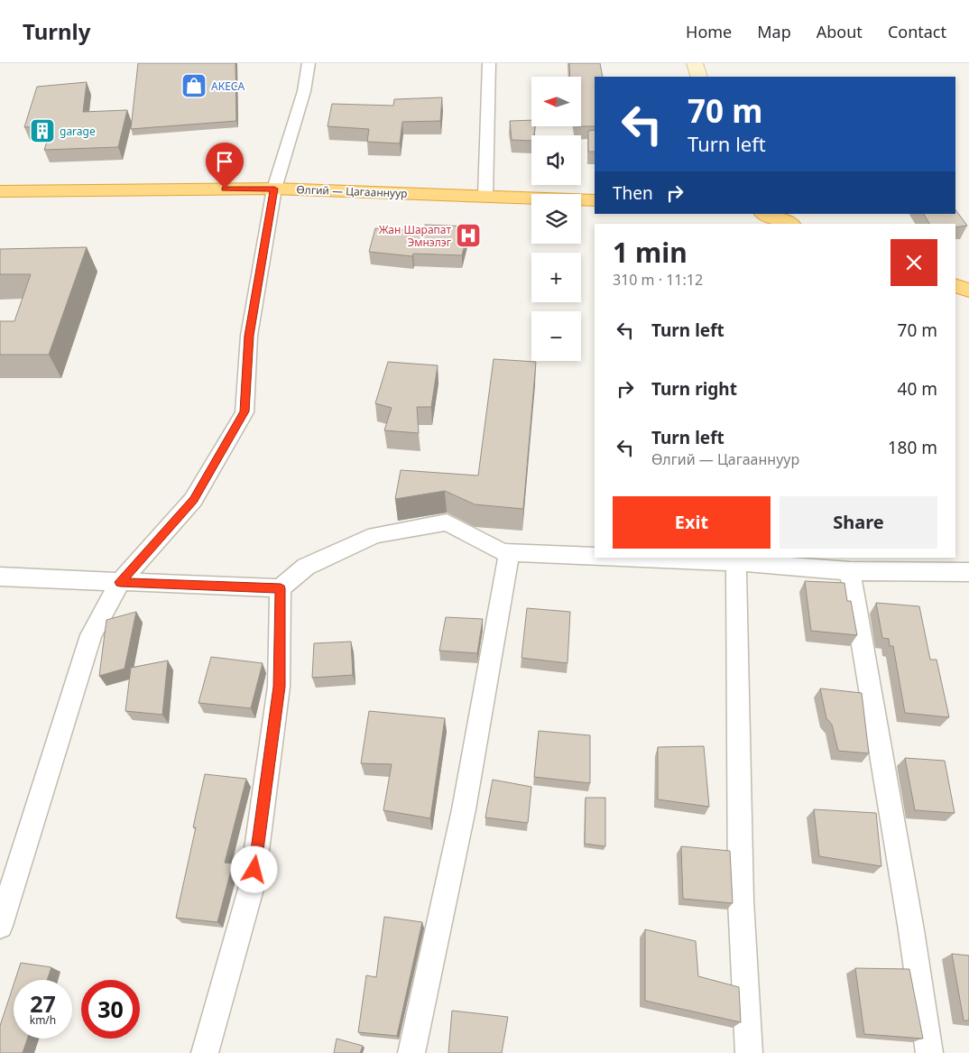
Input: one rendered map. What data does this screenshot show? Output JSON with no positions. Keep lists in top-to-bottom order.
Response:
{
  "streets": {
    "highway": ["Өлгий — Цагааннуур"]
  },
  "places": {
    "shop": ["АКЕСА"],
    "building": ["garage"],
    "hospital": ["Жан Шарапат Эмнэлэг"]
  },
  "north": "left",
  "page": {
    "header": "Turnly",
    "nav": [
      "Home",
      "Map",
      "About",
      "Contact"
    ],
    "map_buttons": ["+", "−"],
    "turn": ["70 m", "Turn left"],
    "then": "Then",
    "heading": ["1 min", "310 m · 11:12"],
    "list": [
      {
        "name": "Turn left",
        "value": "70 m"
      },
      {
        "name": "Turn right",
        "value": "40 m"
      },
      {
        "name": "Turn left",
        "note": "Өлгий — Цагааннуур",
        "value": "180 m"
      }
    ],
    "buttons": ["Exit", "Share"],
    "speed": "27 km/h",
    "limit": "30"
  }
}
